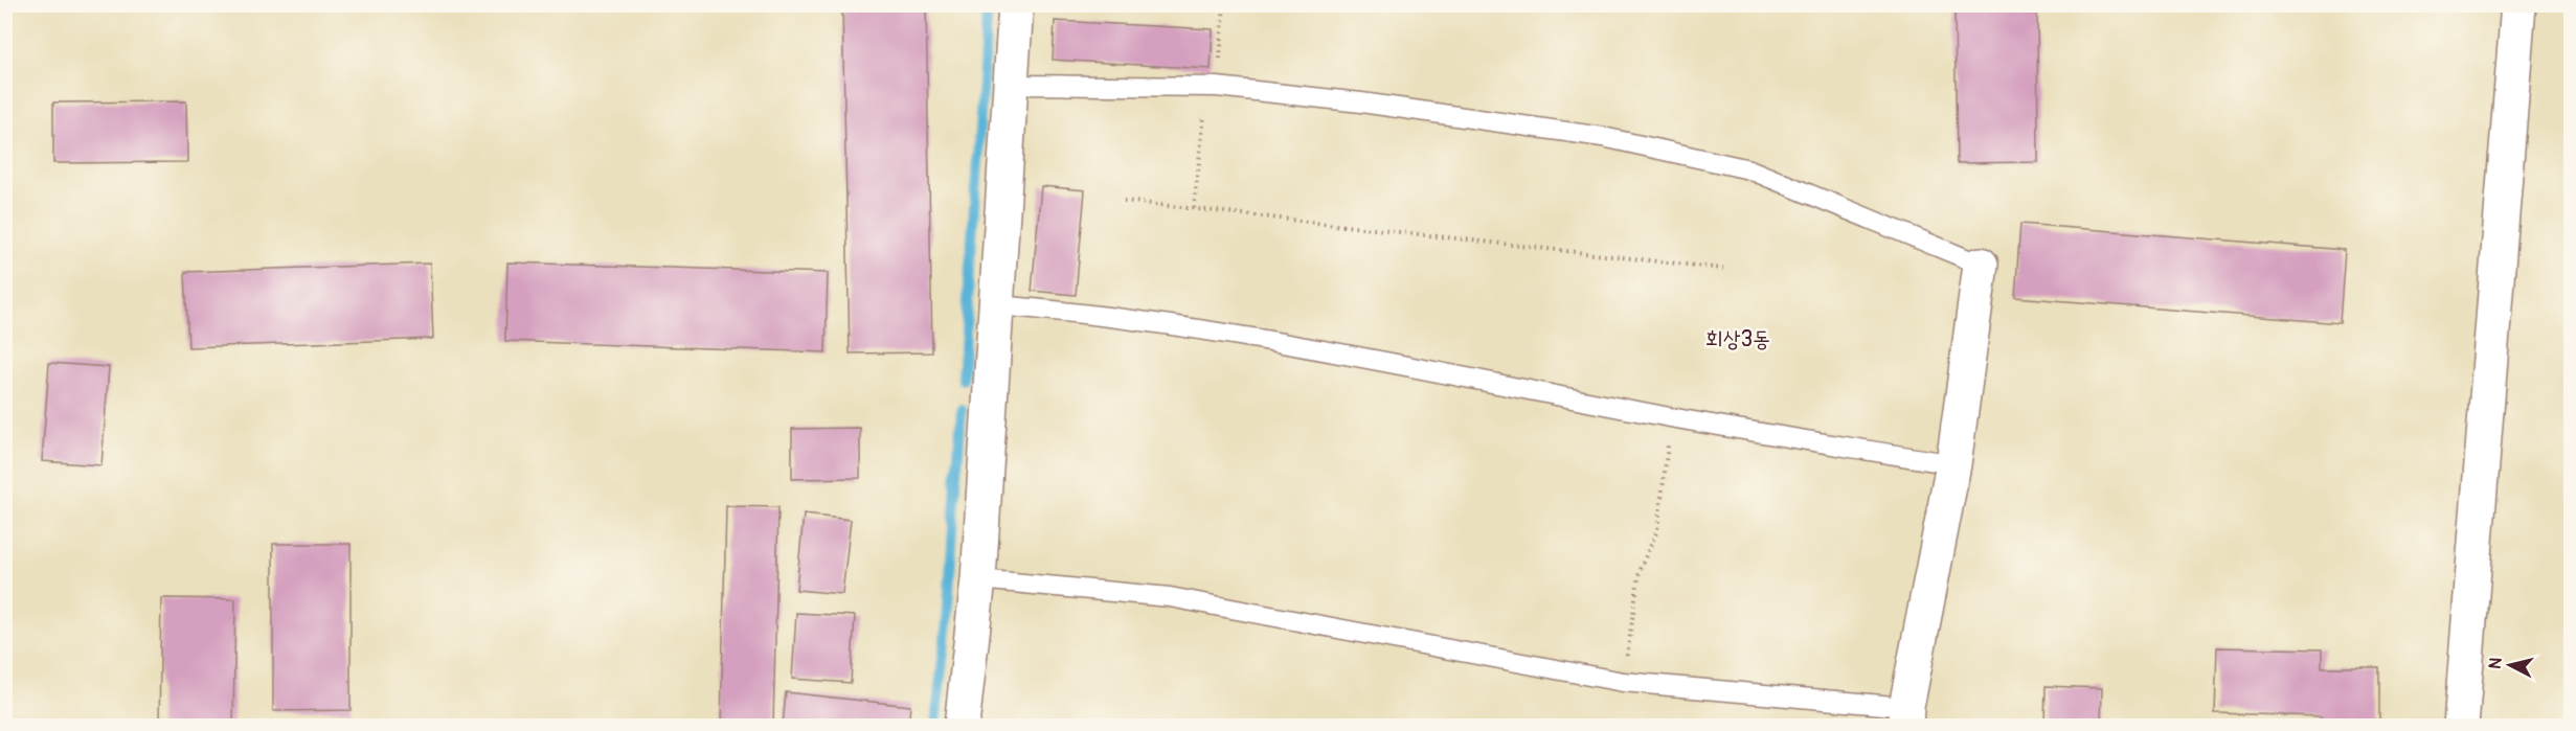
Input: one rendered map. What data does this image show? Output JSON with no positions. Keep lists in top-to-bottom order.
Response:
{
  "districts": ["회상3동"],
  "north": "left"
}
